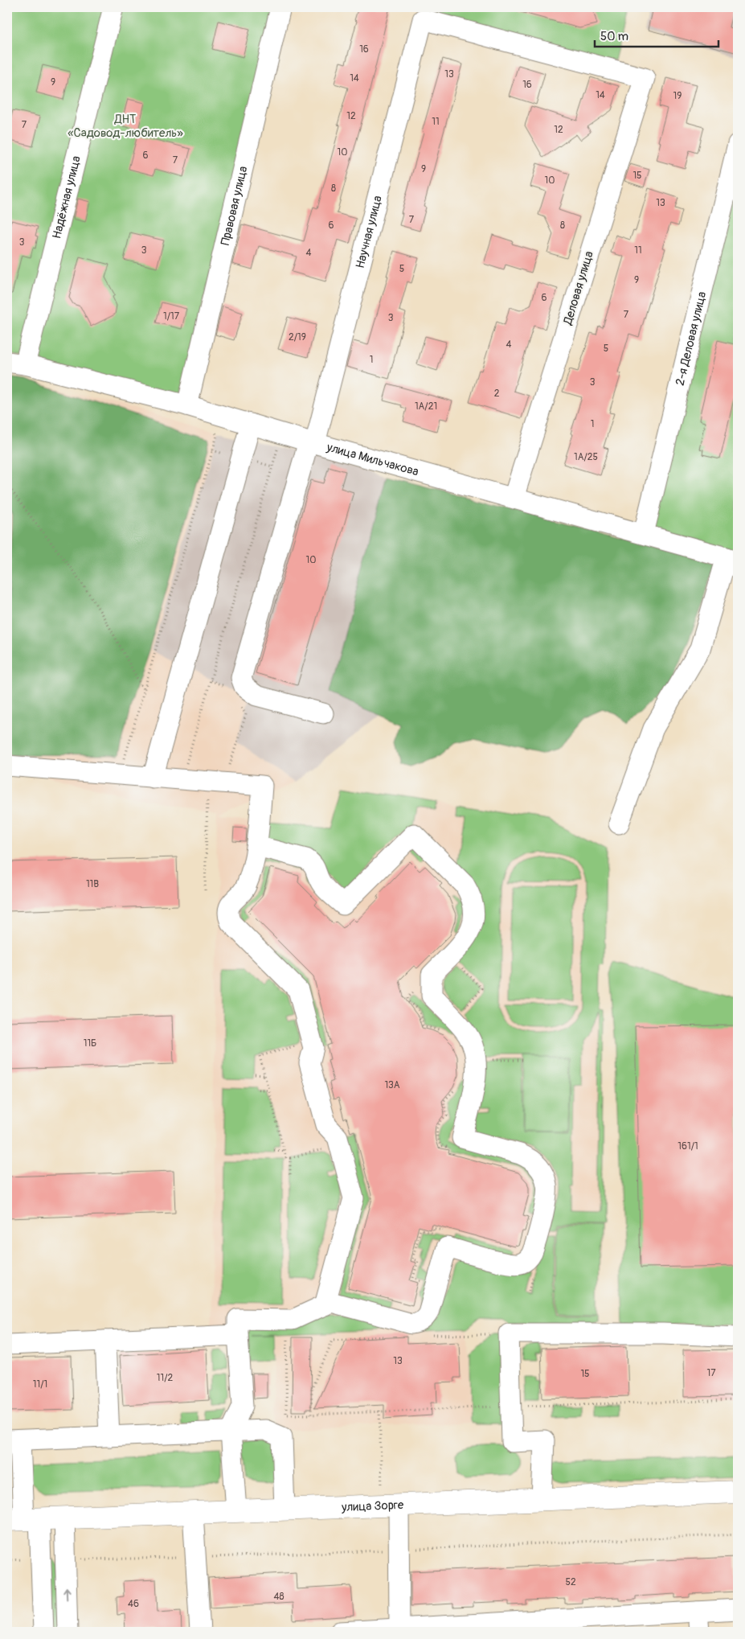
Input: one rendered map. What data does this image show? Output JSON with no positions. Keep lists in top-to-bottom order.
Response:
{
  "streets": {
    "main road": ["улица Зорге"],
    "street": [
      "Надёжная улица",
      "Правовая улица",
      "Научная улица",
      "Деловая улица",
      "2-я Деловая улица",
      "улица Мильчакова"
    ]
  },
  "crossings": [
    ["Надёжная улица", "улица Мильчакова"],
    ["Правовая улица", "улица Мильчакова"],
    ["Научная улица", "Деловая улица"],
    ["Научная улица", "улица Мильчакова"],
    ["Деловая улица", "улица Мильчакова"],
    ["2-я Деловая улица", "улица Мильчакова"]
  ],
  "parks": ["ДНТ «Садовод-любитель»"],
  "house_numbers": [
    "16",
    "13",
    "14",
    "9",
    "16",
    "14",
    "19",
    "12",
    "11",
    "7",
    "12",
    "10",
    "6",
    "7",
    "9",
    "15",
    "10",
    "8",
    "13",
    "7",
    "6",
    "8",
    "3",
    "3",
    "11",
    "4",
    "5",
    "9",
    "6",
    "7",
    "1/17",
    "3",
    "2/19",
    "4",
    "5",
    "1",
    "3",
    "2",
    "1А/21",
    "1",
    "1А/25",
    "10",
    "11В",
    "11Б",
    "13А",
    "161/1",
    "13",
    "17",
    "15",
    "11/2",
    "11/1",
    "52",
    "48",
    "46"
  ],
  "scale_bar": "50 m"
}
